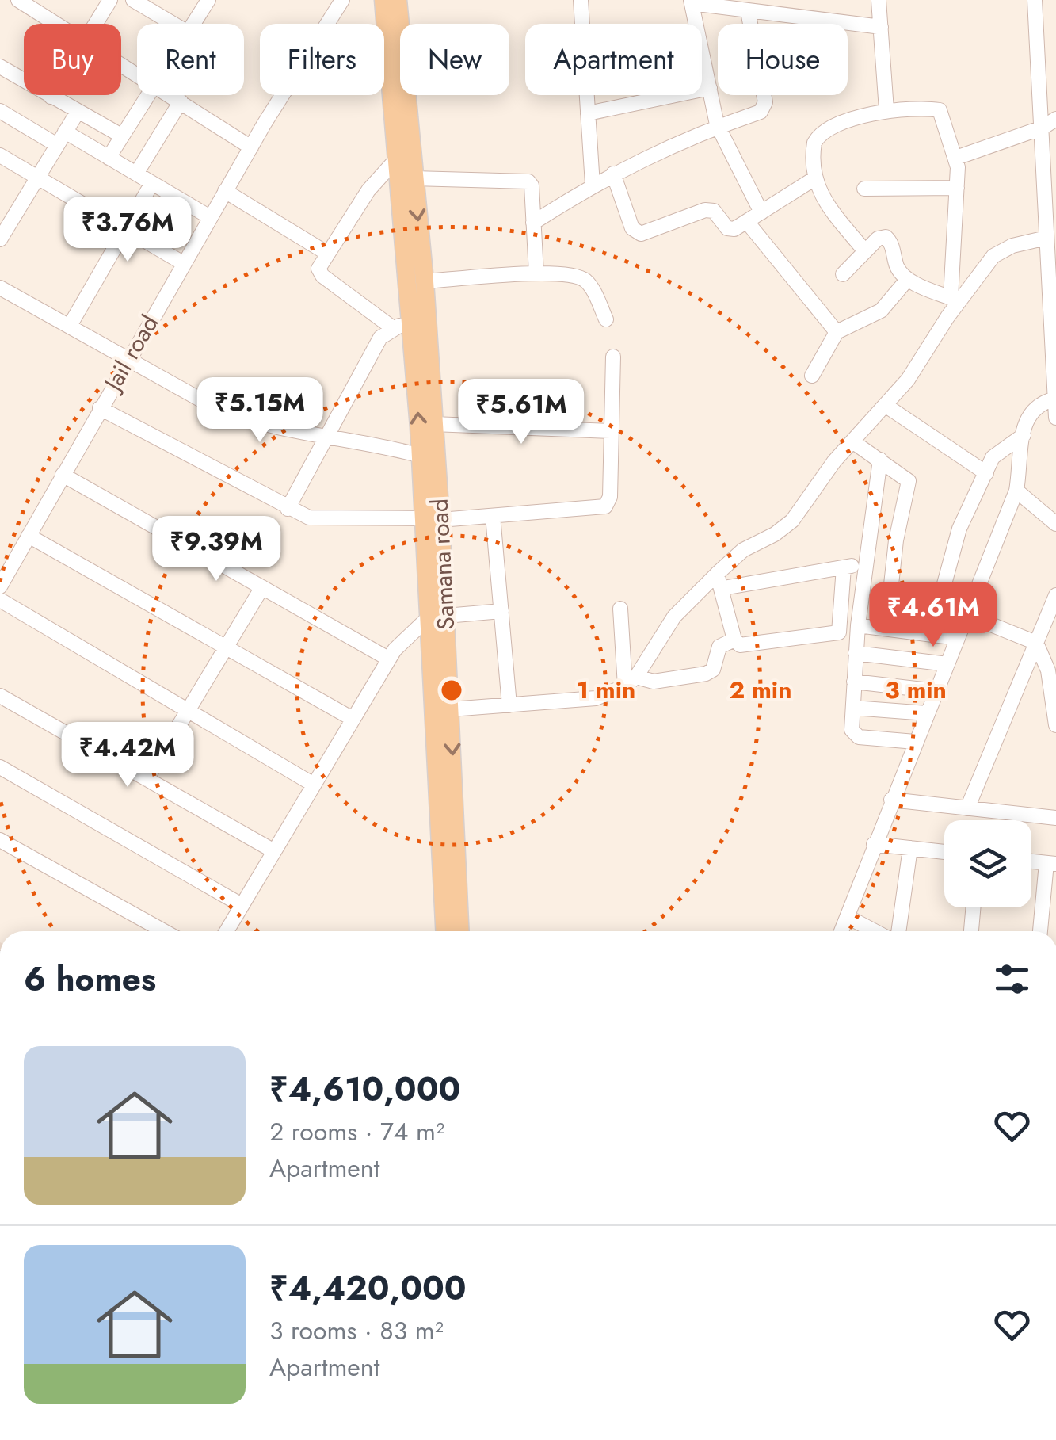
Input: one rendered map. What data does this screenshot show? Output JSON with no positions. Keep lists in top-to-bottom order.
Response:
{
  "streets": {
    "main road": ["Samana road"],
    "street": ["Jail road"]
  },
  "page": {
    "chip": [
      "Buy",
      "Rent",
      "Filters",
      "New",
      "Apartment",
      "House"
    ],
    "price": [
      "₹3.76M",
      "₹5.15M",
      "₹5.61M",
      "₹9.39M",
      "₹4.61M",
      "₹4.42M"
    ],
    "heading": "6 homes",
    "list": [
      {
        "name": "₹4,610,000",
        "note": "2 rooms · 74 m² · Apartment"
      },
      {
        "name": "₹4,420,000",
        "note": "3 rooms · 83 m² · Apartment"
      }
    ]
  },
  "rings": ["1 min", "2 min", "3 min"]
}
